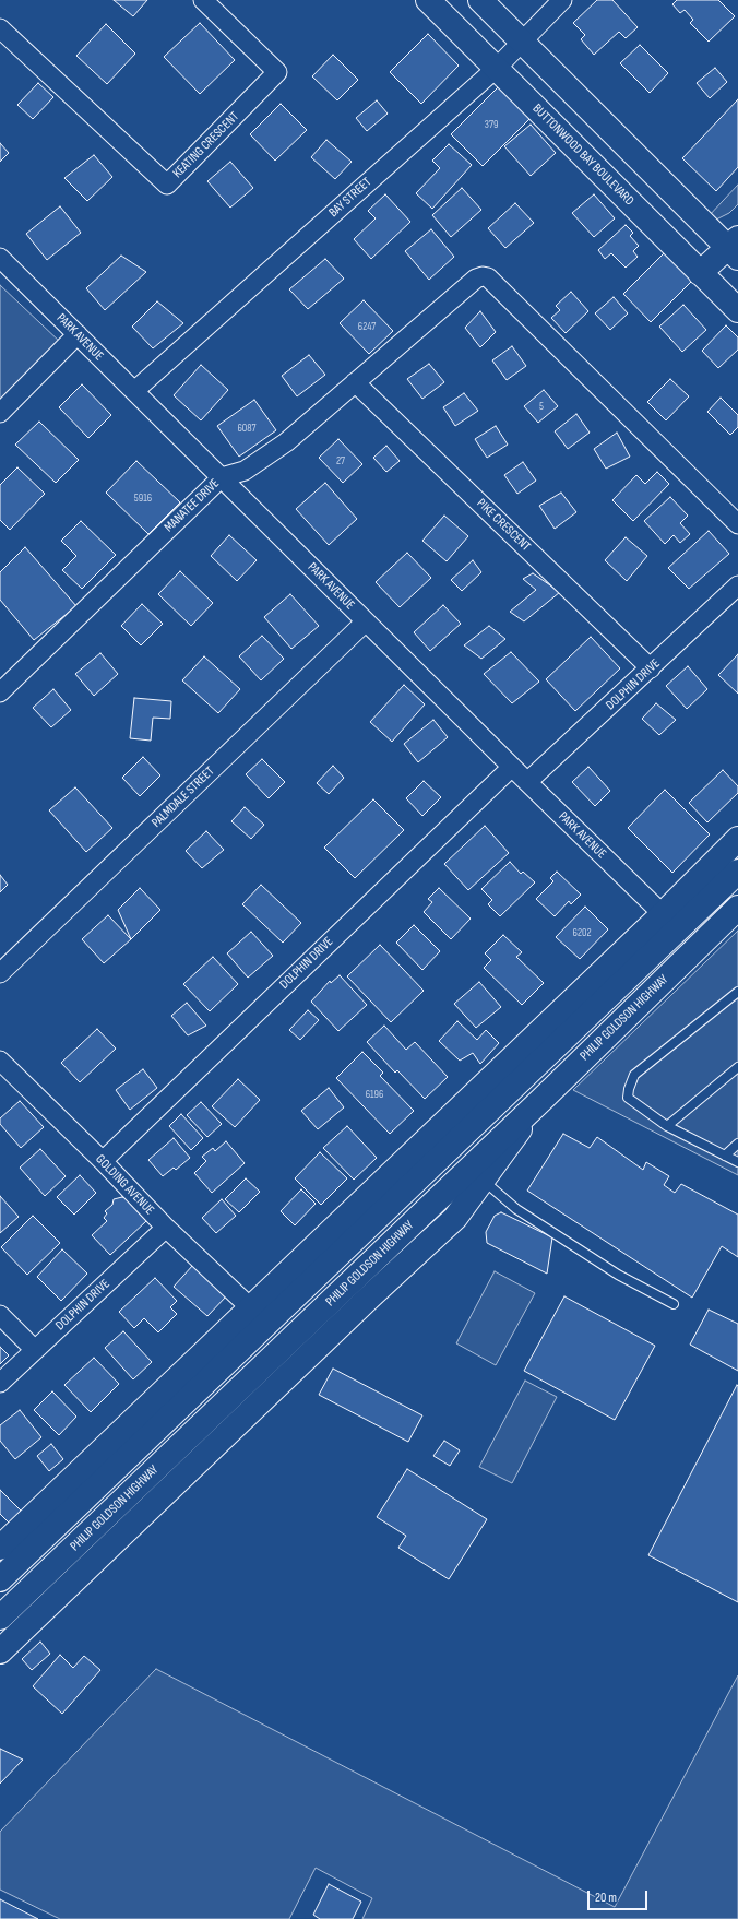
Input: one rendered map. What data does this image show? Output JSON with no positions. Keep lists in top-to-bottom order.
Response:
{
  "streets": {
    "street": [
      "KEATING CRESCENT",
      "BUTTONWOOD BAY BOULEVARD",
      "BAY STREET",
      "PARK AVENUE",
      "MANATEE DRIVE",
      "PIKE CRESCENT",
      "DOLPHIN DRIVE",
      "PALMDALE STREET",
      "PHILIP GOLDSON HIGHWAY",
      "GOLDING AVENUE"
    ]
  },
  "crossings": [
    ["BUTTONWOOD BAY BOULEVARD", "BAY STREET"],
    ["BAY STREET", "PARK AVENUE"],
    ["PARK AVENUE", "MANATEE DRIVE"],
    ["PARK AVENUE", "DOLPHIN DRIVE"],
    ["PARK AVENUE", "PALMDALE STREET"],
    ["MANATEE DRIVE", "PIKE CRESCENT"],
    ["PIKE CRESCENT", "DOLPHIN DRIVE"],
    ["DOLPHIN DRIVE", "GOLDING AVENUE"]
  ],
  "house_numbers": [
    "379",
    "6247",
    "5",
    "6087",
    "27",
    "5916",
    "6202",
    "6196"
  ],
  "scale_bar": "20 m"
}
